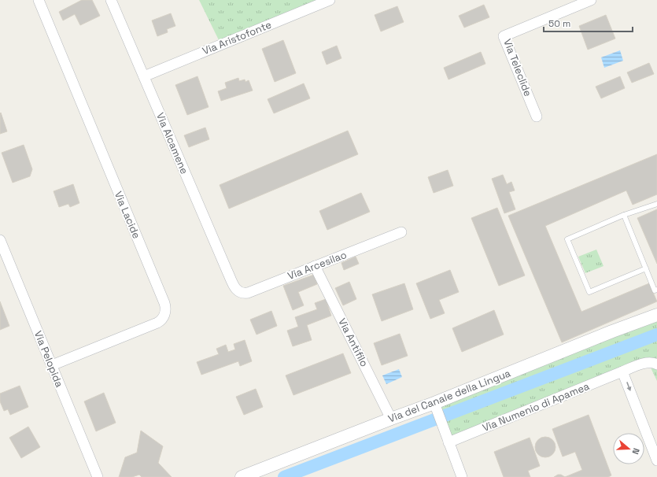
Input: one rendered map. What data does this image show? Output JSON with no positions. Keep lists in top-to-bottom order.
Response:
{
  "streets": {
    "street": [
      "Via Aristofonte",
      "Via Teleclide",
      "Via Alcamene",
      "Via Lacide",
      "Via Arcesilao",
      "Via Antifilo",
      "Via Pelopida",
      "Via del Canale della Lingua",
      "Via Numenio di Apamea"
    ]
  },
  "crossings": [
    ["Via Aristofonte", "Via Alcamene"],
    ["Via Alcamene", "Via Arcesilao"],
    ["Via Lacide", "Via Pelopida"],
    ["Via Arcesilao", "Via Antifilo"],
    ["Via Antifilo", "Via del Canale della Lingua"]
  ],
  "scale_bar": "50 m",
  "north": "right"
}
